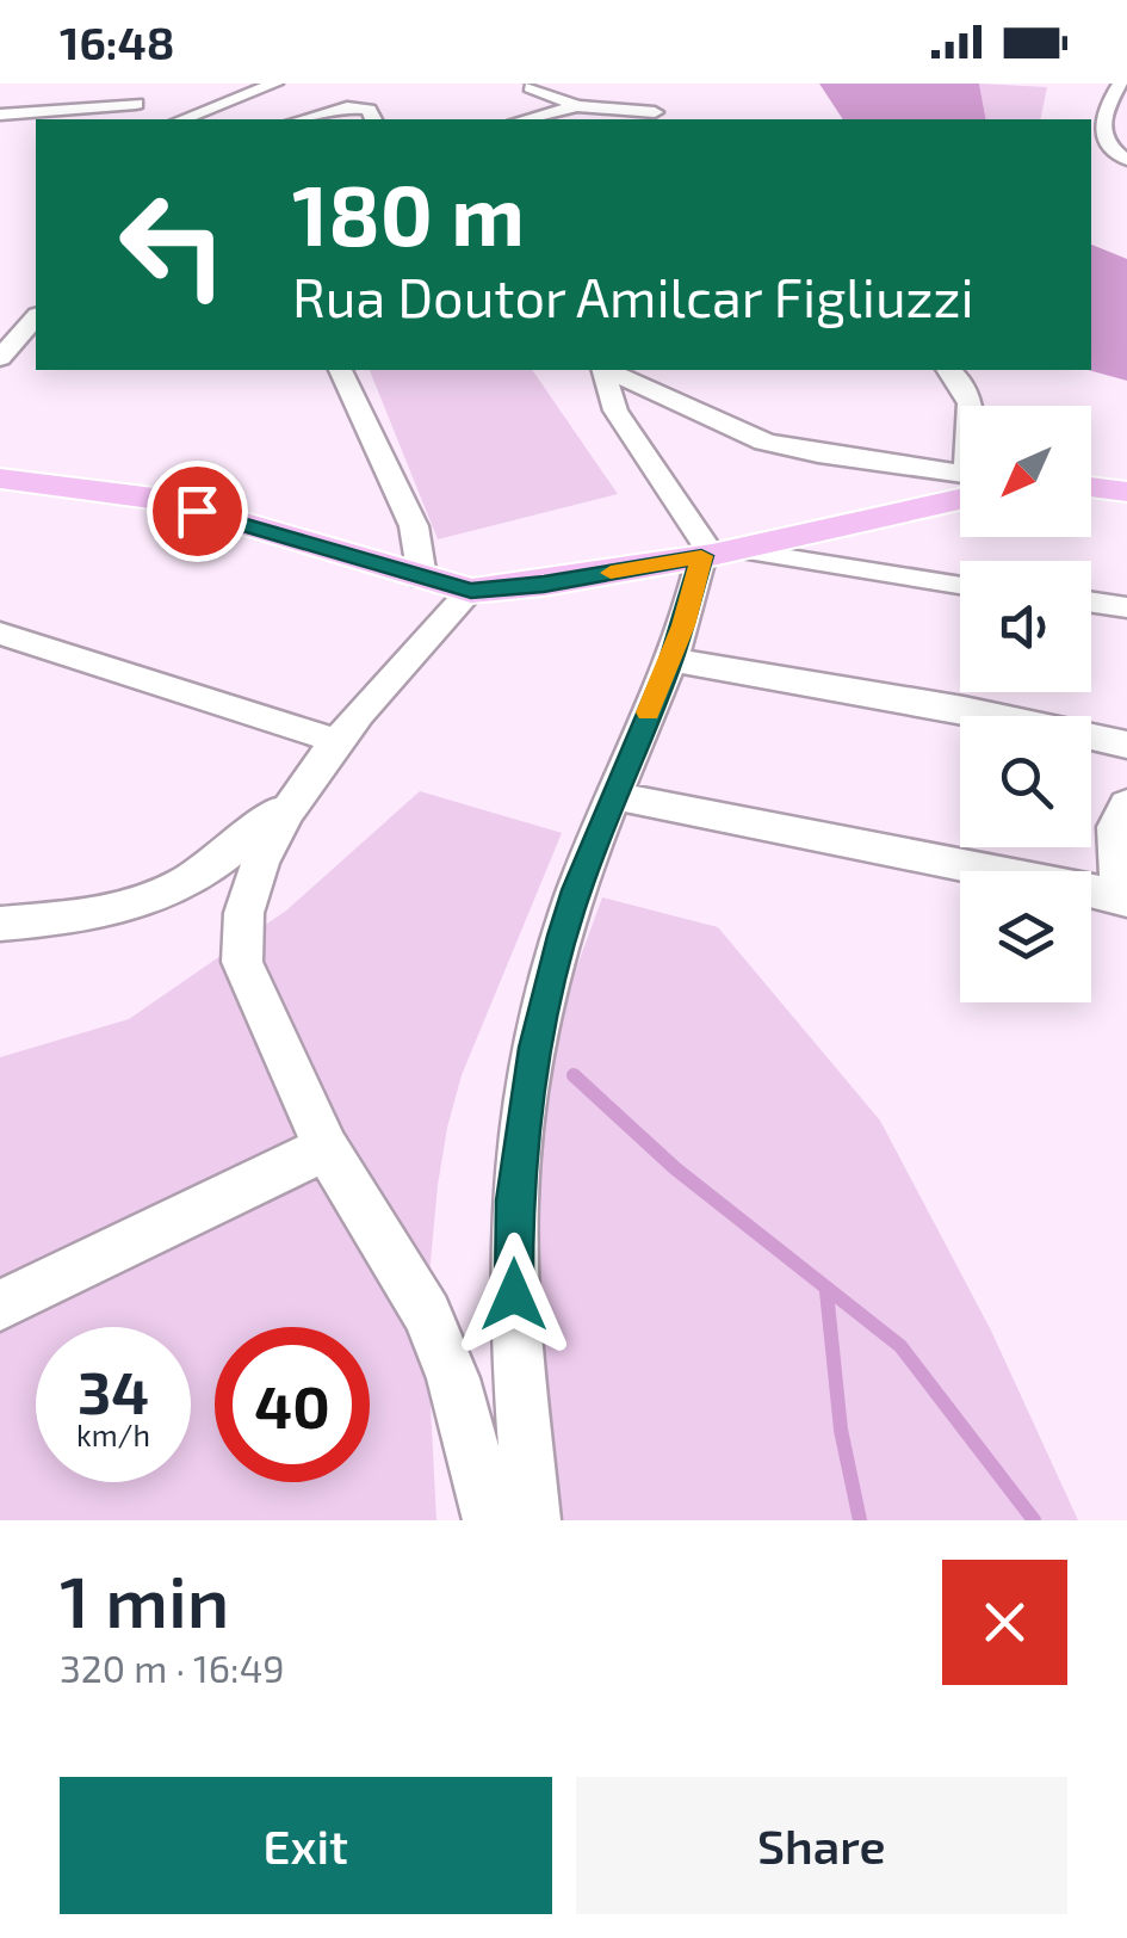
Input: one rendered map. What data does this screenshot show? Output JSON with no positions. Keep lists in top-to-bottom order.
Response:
{
  "north": "bottom left",
  "page": {
    "status": "16:48",
    "turn": ["180 m", "Rua Doutor Amilcar Figliuzzi"],
    "speed": "34 km/h",
    "limit": "40",
    "heading": ["1 min", "320 m · 16:49"],
    "buttons": ["Exit", "Share"]
  }
}
